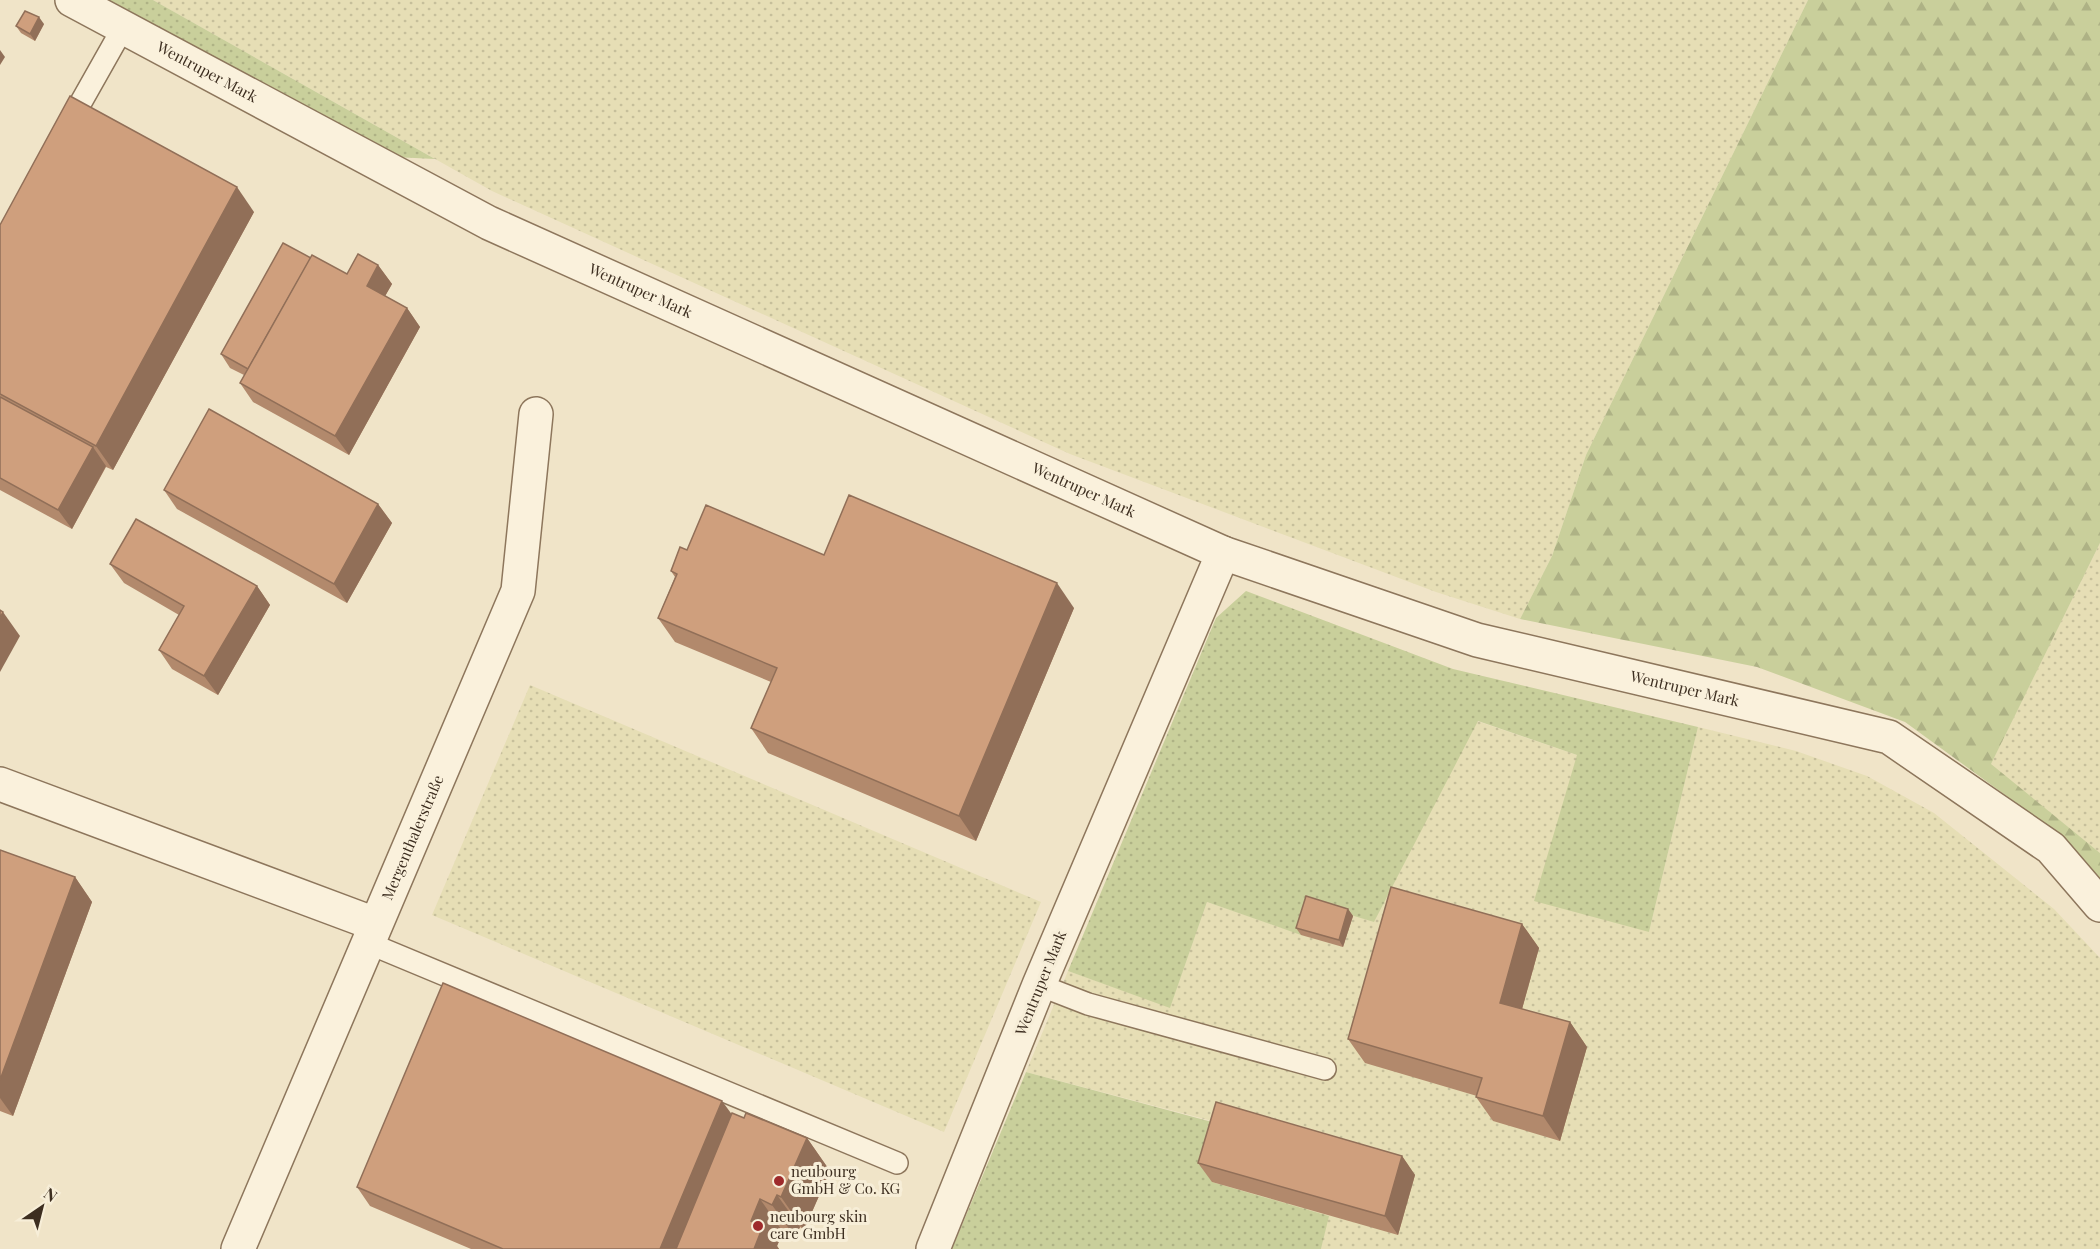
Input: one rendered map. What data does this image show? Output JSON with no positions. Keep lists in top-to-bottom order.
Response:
{
  "streets": {
    "street": ["Wentruper Mark", "Mergenthalerstraße"]
  },
  "places": ["neubourg GmbH & Co. KG", "neubourg skin care GmbH"],
  "north": "top right"
}
